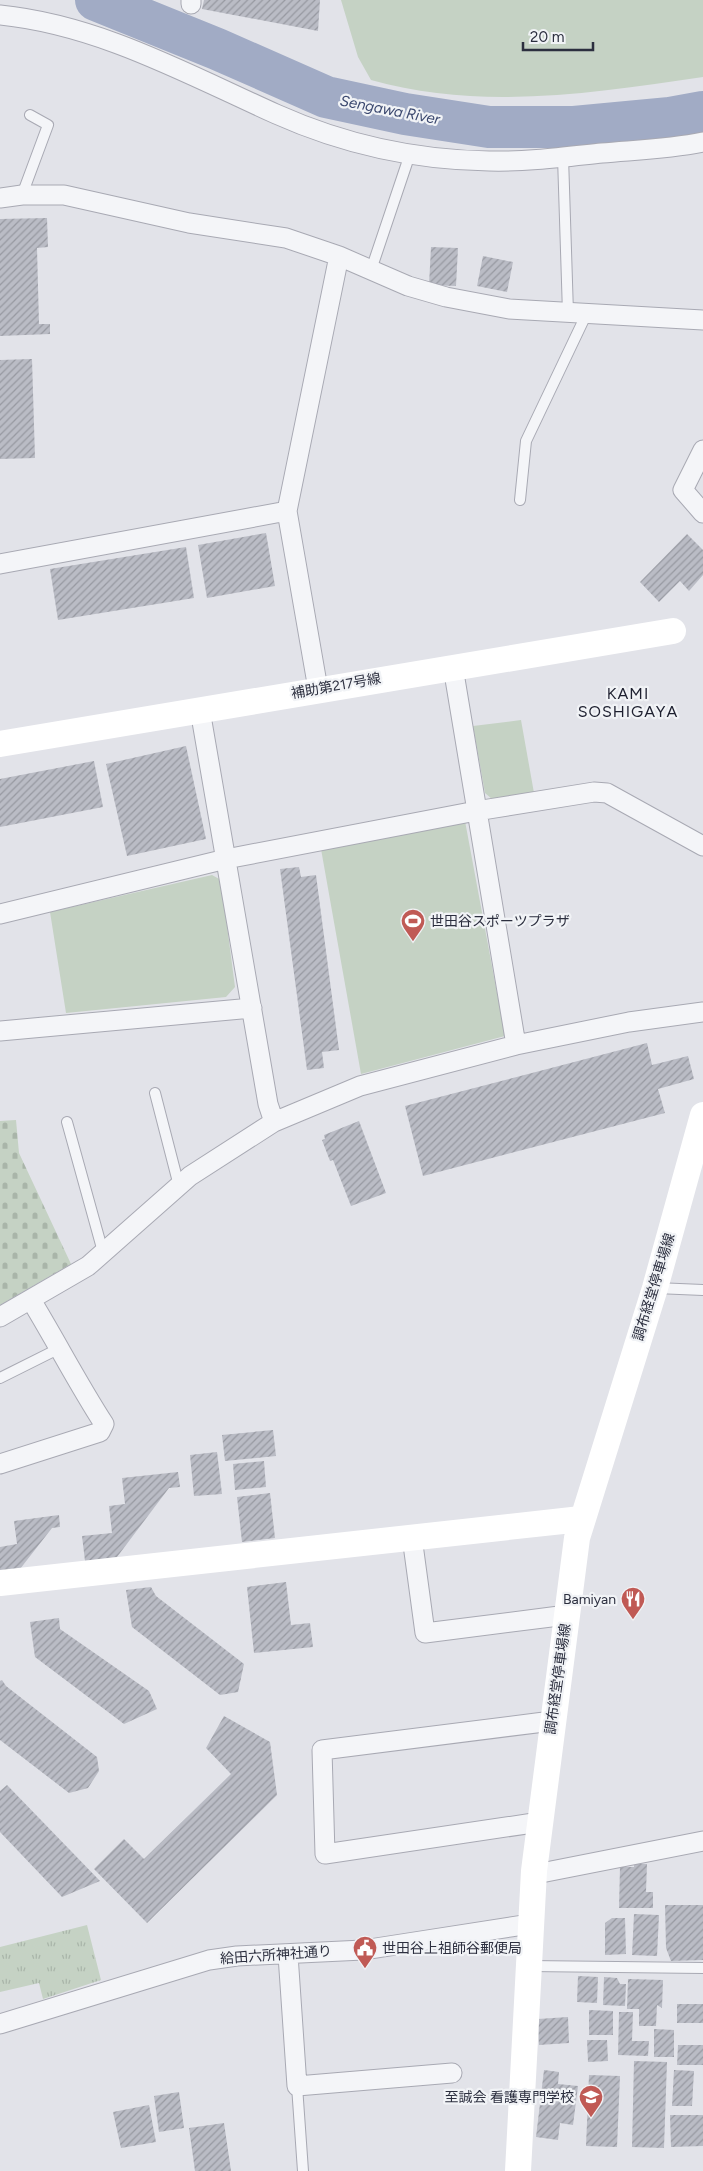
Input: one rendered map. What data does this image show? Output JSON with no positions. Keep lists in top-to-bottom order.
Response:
{
  "streets": {
    "street": ["補助第217号線", "調布経堂停車場線", "給田六所神社通り"]
  },
  "crossings": [
    ["調布経堂停車場線", "給田六所神社通り"]
  ],
  "districts": ["KAMI SOSHIGAYA"],
  "water": ["Sengawa River"],
  "places": {
    "sports": ["世田谷スポーツプラザ"],
    "restaurant": ["Bamiyan"],
    "public building": ["世田谷上祖師谷郵便局"],
    "school or university": ["至誠会 看護専門学校"]
  },
  "scale_bar": "20 m"
}
